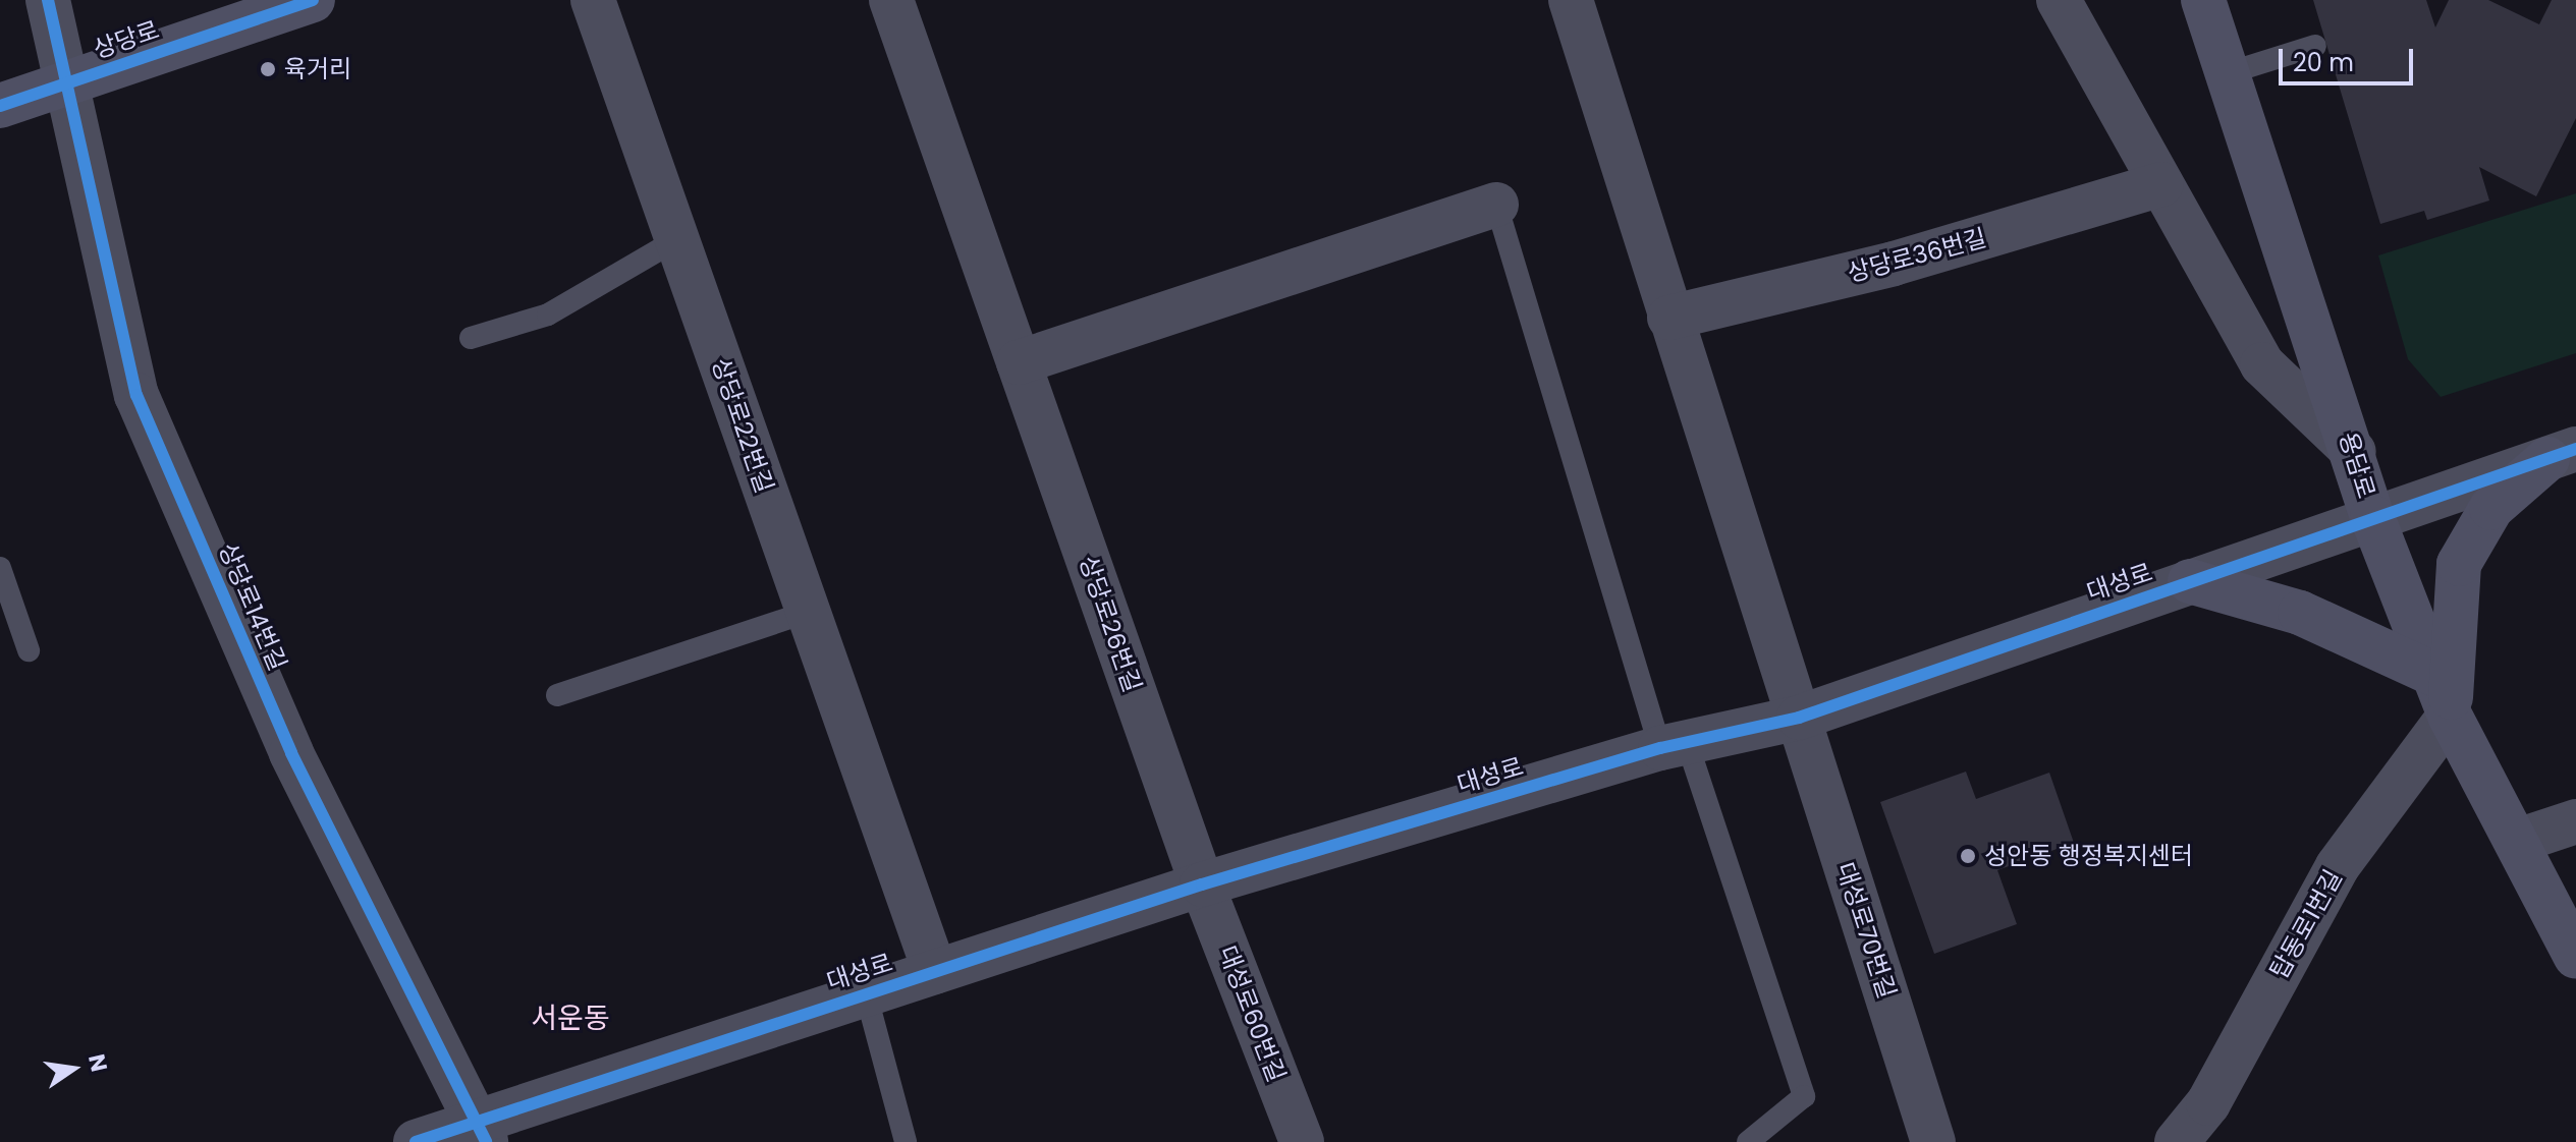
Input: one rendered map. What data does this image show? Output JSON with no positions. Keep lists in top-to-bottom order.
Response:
{
  "streets": {
    "main road": ["상당로", "용담로"],
    "street": [
      "상당로36번길",
      "상당로22번길",
      "대성로",
      "상당로14번길",
      "상당로26번길",
      "탑동로1번길",
      "대성로70번길",
      "대성로60번길"
    ]
  },
  "crossings": [
    ["상당로", "상당로14번길"],
    ["상당로22번길", "대성로"],
    ["용담로", "대성로"],
    ["용담로", "탑동로1번길"],
    ["대성로", "상당로14번길"],
    ["대성로", "상당로26번길"],
    ["대성로", "대성로70번길"],
    ["대성로", "대성로60번길"],
    ["상당로26번길", "대성로60번길"]
  ],
  "districts": ["서운동"],
  "places": ["육거리", "성안동 행정복지센터"],
  "scale_bar": "20 m",
  "north": "right"
}
